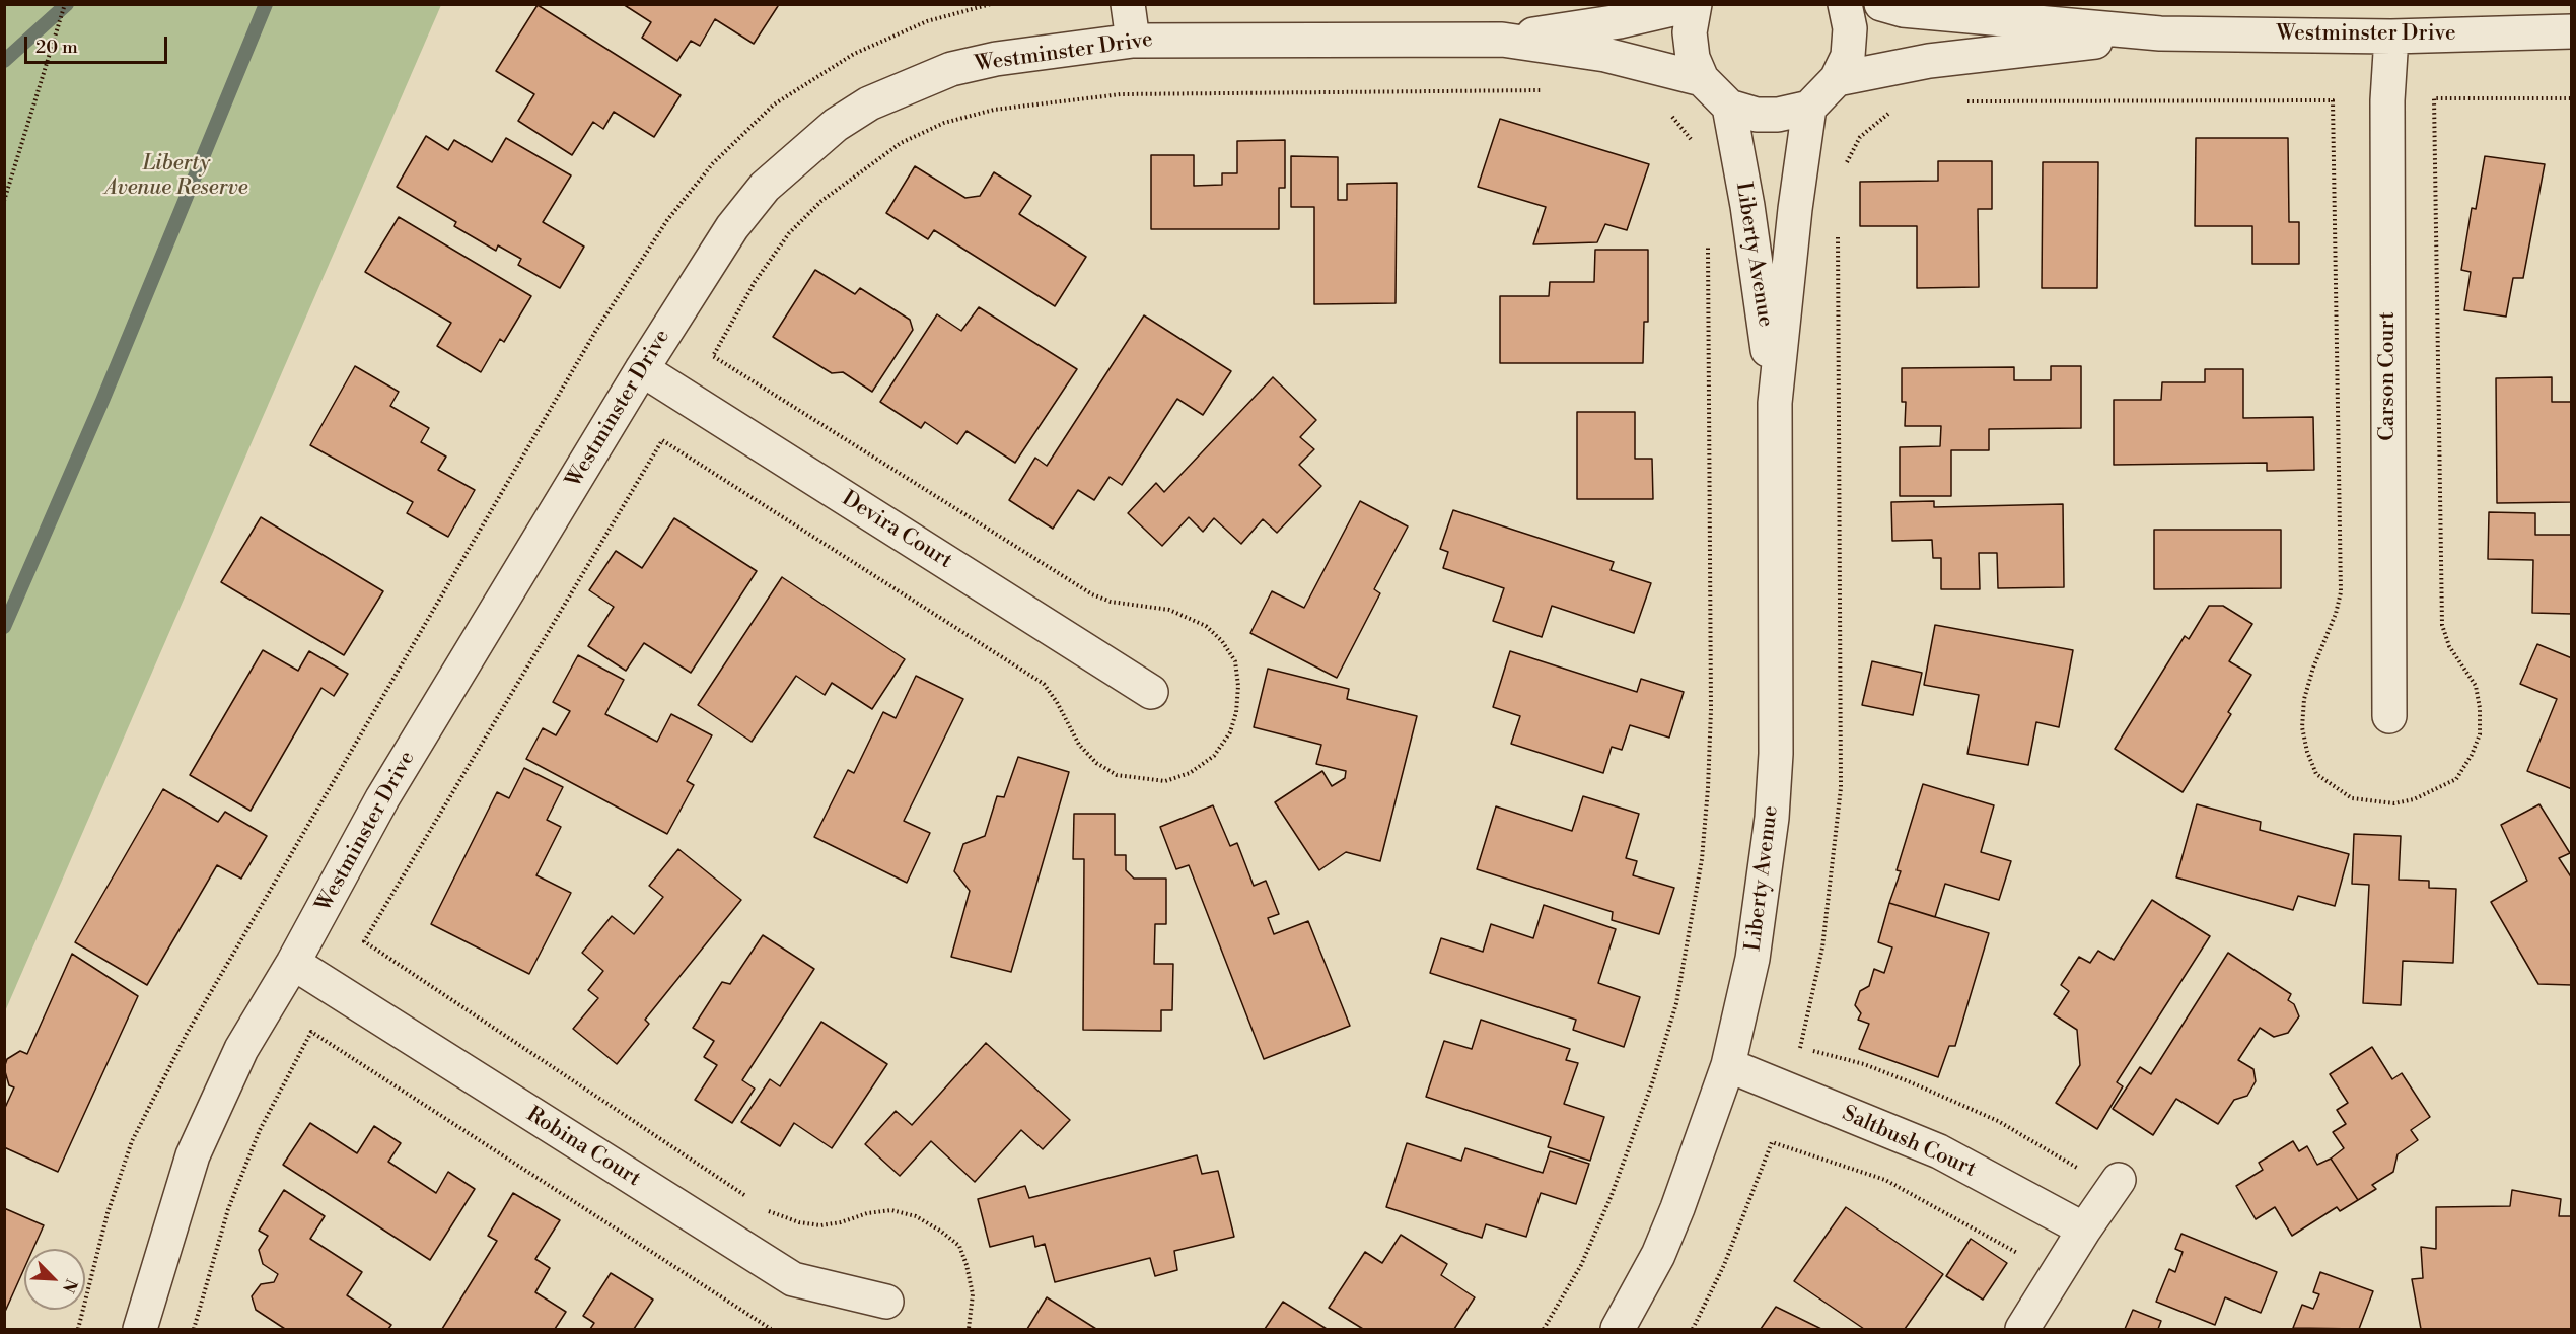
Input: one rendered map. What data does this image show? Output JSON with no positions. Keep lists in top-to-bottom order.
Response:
{
  "streets": {
    "street": [
      "Westminster Drive",
      "Liberty Avenue",
      "Carson Court",
      "Devira Court",
      "Saltbush Court",
      "Robina Court"
    ]
  },
  "crossings": [
    ["Westminster Drive", "Carson Court"],
    ["Westminster Drive", "Devira Court"],
    ["Westminster Drive", "Robina Court"],
    ["Liberty Avenue", "Saltbush Court"]
  ],
  "parks": ["Liberty Avenue Reserve"],
  "scale_bar": "20 m",
  "north": "bottom right"
}
